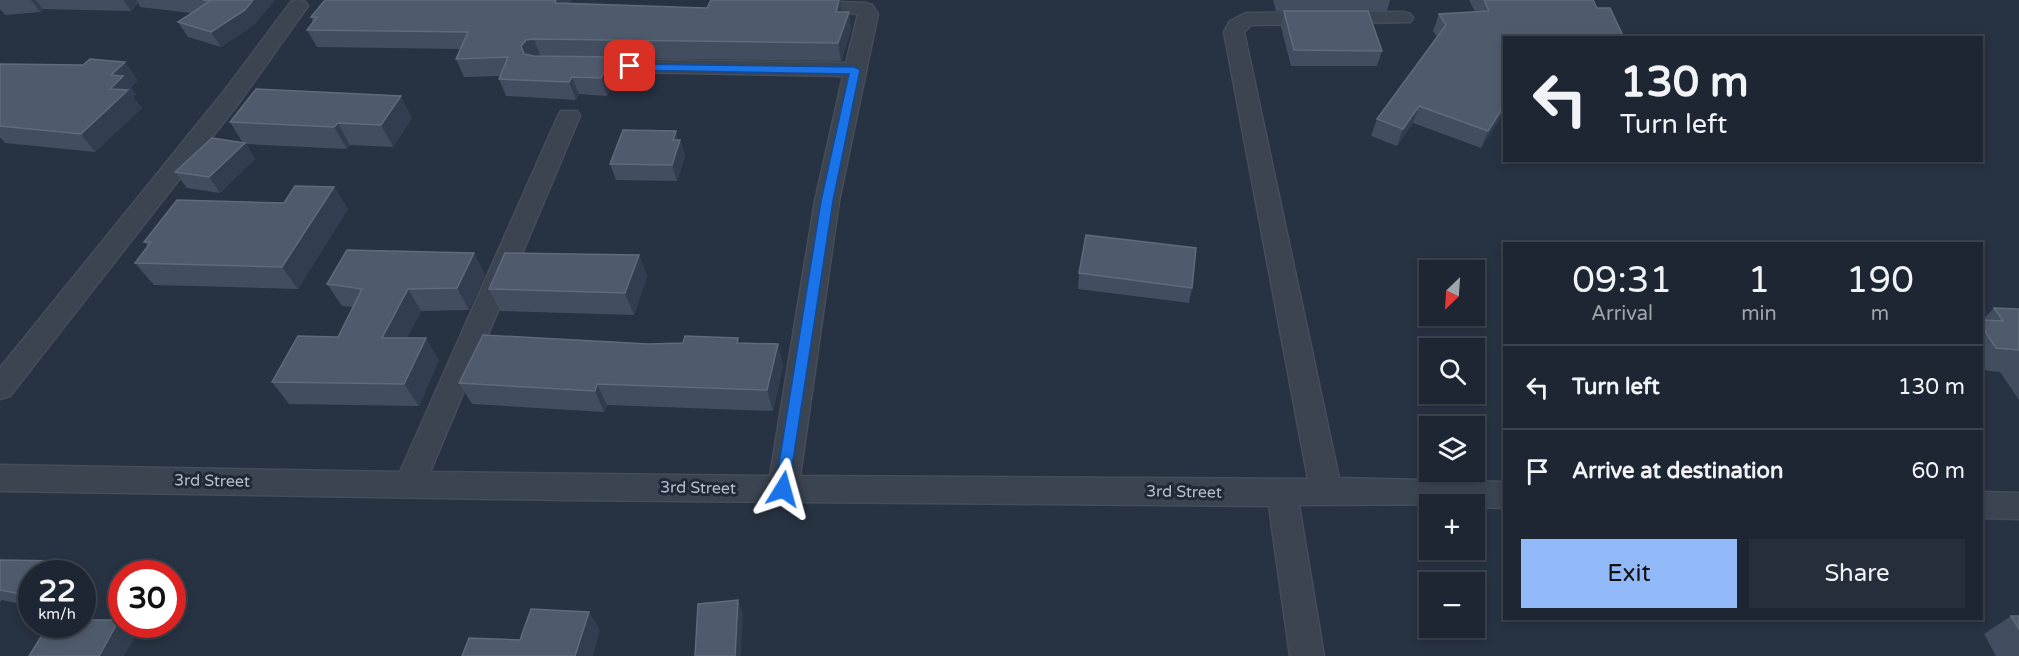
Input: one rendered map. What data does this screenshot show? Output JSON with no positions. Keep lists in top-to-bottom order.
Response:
{
  "streets": {
    "street": ["3rd Street"]
  },
  "north": "bottom left",
  "page": {
    "turn": ["130 m", "Turn left"],
    "eta": [
      "09:31",
      "Arrival",
      "1",
      "min",
      "190",
      "m"
    ],
    "map_buttons": ["+", "−"],
    "list": [
      {
        "name": "Turn left",
        "value": "130 m"
      },
      {
        "name": "Arrive at destination",
        "value": "60 m"
      }
    ],
    "buttons": ["Exit", "Share"],
    "speed": "22 km/h",
    "limit": "30"
  }
}
